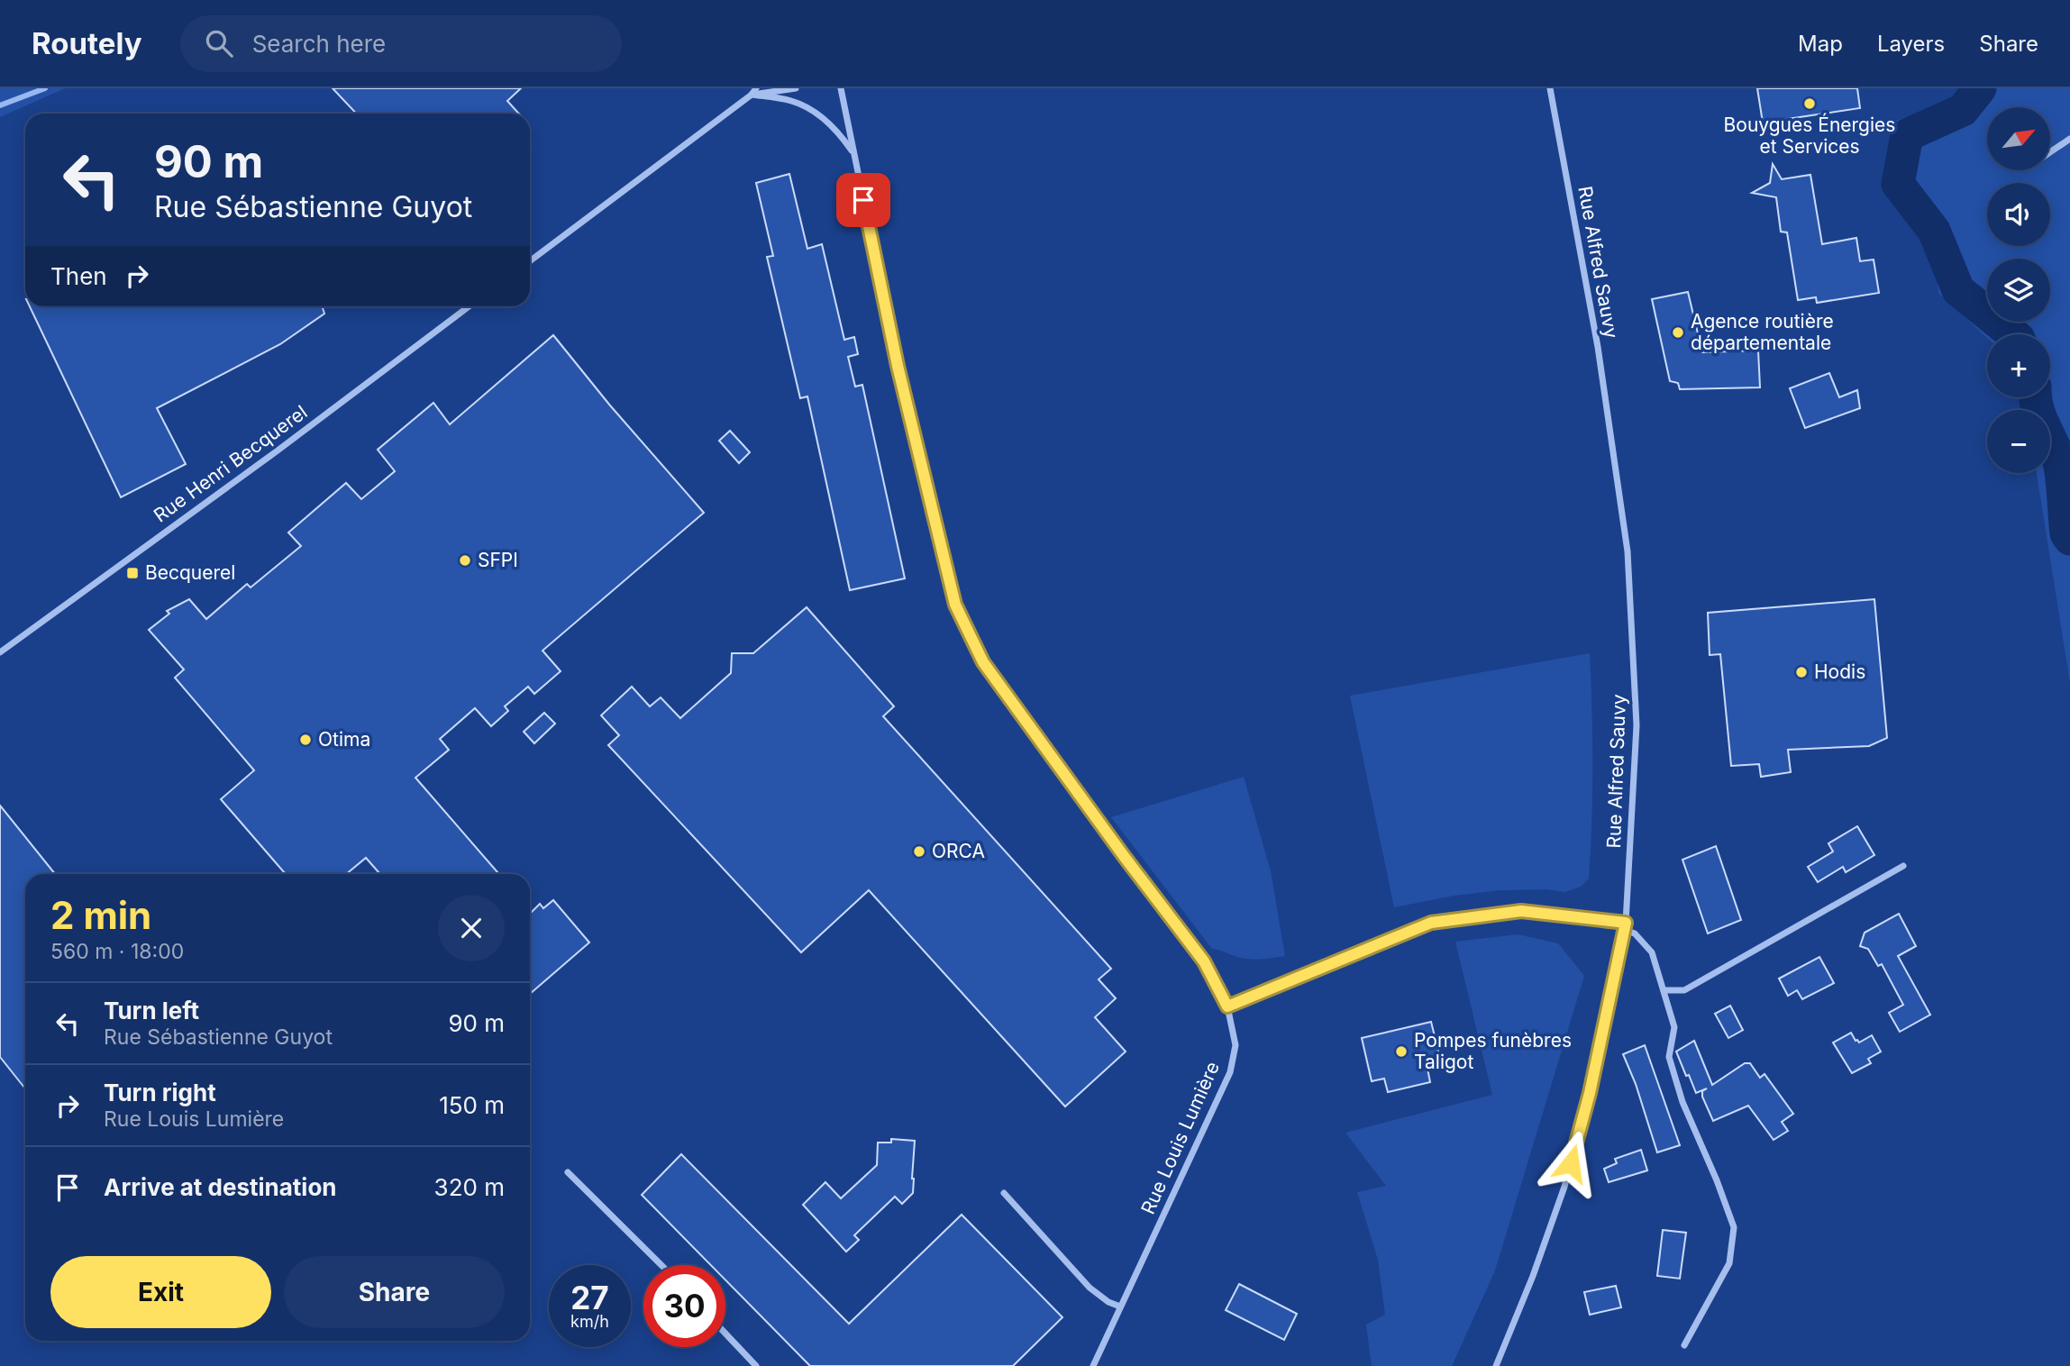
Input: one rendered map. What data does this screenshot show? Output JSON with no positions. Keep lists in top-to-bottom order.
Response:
{
  "streets": {
    "street": ["Rue Alfred Sauvy", "Rue Henri Becquerel", "Rue Louis Lumière"]
  },
  "places": {
    "other": [
      "Bouygues Énergies et Services",
      "Agence routière départementale",
      "SFPI",
      "Hodis",
      "Otima",
      "ORCA",
      "Pompes funèbres Taligot"
    ],
    "transit": ["Becquerel"]
  },
  "north": "top right",
  "page": {
    "header": "Routely",
    "search": "Search here",
    "nav": ["Map", "Layers", "Share"],
    "map_buttons": ["+", "−"],
    "turn": ["90 m", "Rue Sébastienne Guyot"],
    "then": "Then",
    "heading": ["2 min", "560 m · 18:00"],
    "list": [
      {
        "name": "Turn left",
        "note": "Rue Sébastienne Guyot",
        "value": "90 m"
      },
      {
        "name": "Turn right",
        "note": "Rue Louis Lumière",
        "value": "150 m"
      },
      {
        "name": "Arrive at destination",
        "value": "320 m"
      }
    ],
    "buttons": ["Exit", "Share"],
    "speed": "27 km/h",
    "limit": "30"
  }
}
